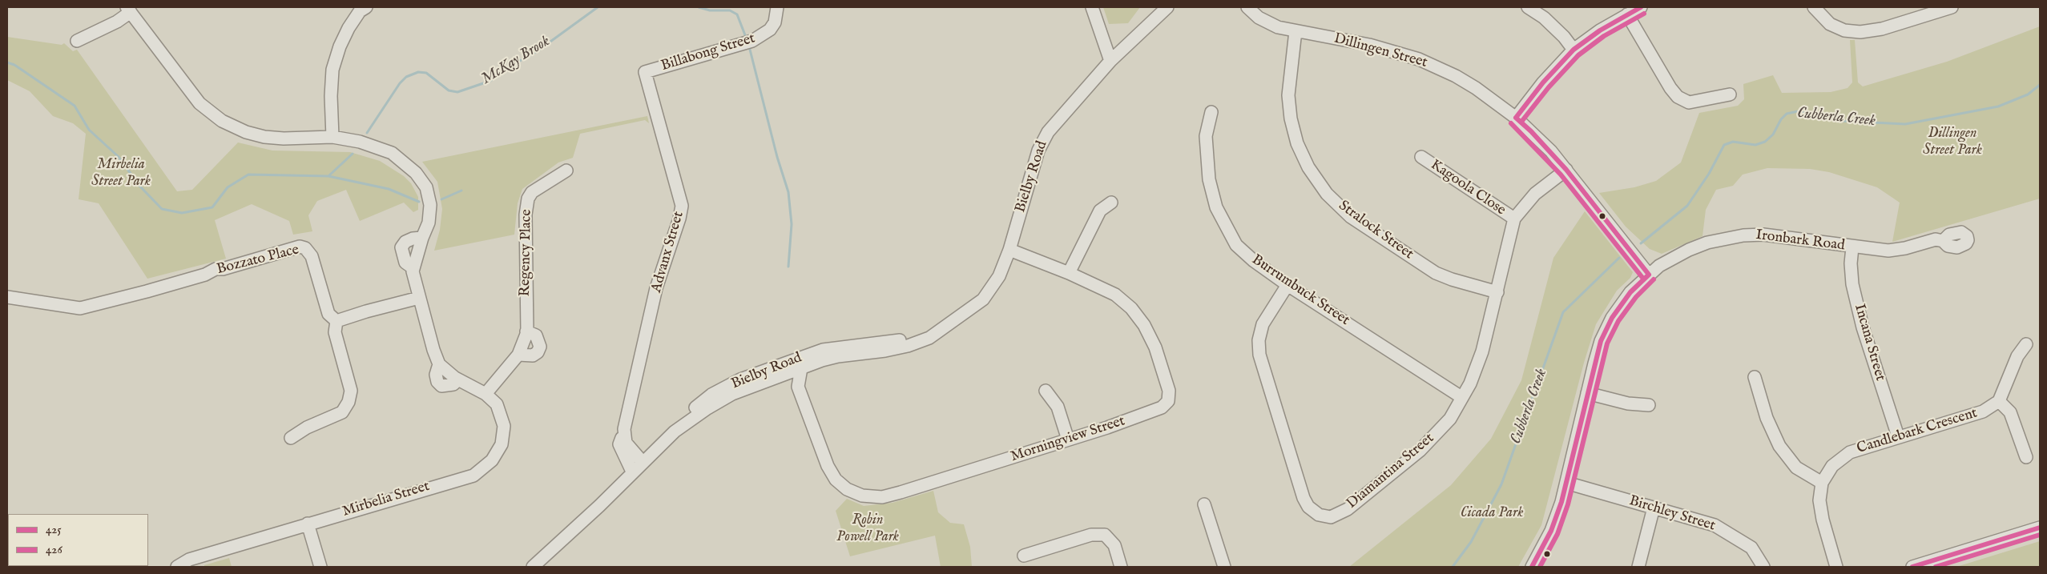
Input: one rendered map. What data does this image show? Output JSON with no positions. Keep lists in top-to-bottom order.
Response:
{
  "streets": {
    "street": [
      "Dillingen Street",
      "Billabong Street",
      "Bielby Road",
      "Kagoola Close",
      "Stralock Street",
      "Ironbark Road",
      "Advanx Street",
      "Regency Place",
      "Bozzato Place",
      "Burrumbuck Street",
      "Incana Street",
      "Candlebark Crescent",
      "Morningview Street",
      "Diamantina Street",
      "Mirbelia Street",
      "Birchley Street"
    ]
  },
  "crossings": [
    ["Dillingen Street", "Stralock Street"],
    ["Dillingen Street", "Ironbark Road"],
    ["Dillingen Street", "Diamantina Street"],
    ["Billabong Street", "Advanx Street"],
    ["Bielby Road", "Advanx Street"],
    ["Bielby Road", "Morningview Street"],
    ["Kagoola Close", "Diamantina Street"],
    ["Stralock Street", "Diamantina Street"],
    ["Ironbark Road", "Incana Street"],
    ["Ironbark Road", "Birchley Street"],
    ["Regency Place", "Mirbelia Street"],
    ["Burrumbuck Street", "Diamantina Street"],
    ["Incana Street", "Candlebark Crescent"]
  ],
  "water": ["McKay Brook", "Cubberla Creek"],
  "parks": [
    "Dillingen Street Park",
    "Mirbelia Street Park",
    "Cicada Park",
    "Robin Powell Park"
  ],
  "lines": ["transit line 425", "transit line 426"],
  "legend": ["425", "426"]
}
